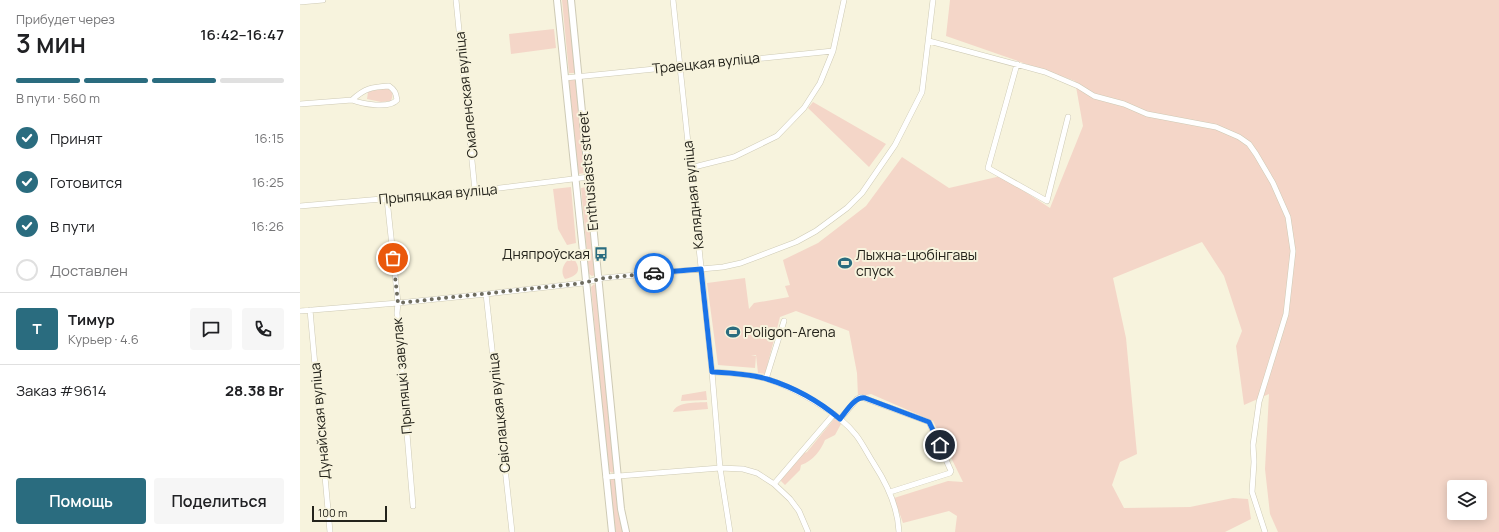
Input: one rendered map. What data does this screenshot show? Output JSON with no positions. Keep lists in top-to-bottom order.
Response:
{
  "streets": {
    "street": [
      "Траецкая вуліца",
      "Смаленская вуліца",
      "Enthusiasts street",
      "Прыпяцкая вуліца",
      "Калядная вуліца",
      "Прыпяцкі завулак",
      "Свіслацкая вуліца",
      "Дунайская вуліца"
    ]
  },
  "crossings": [
    ["Траецкая вуліца", "Enthusiasts street"],
    ["Траецкая вуліца", "Калядная вуліца"],
    ["Смаленская вуліца", "Прыпяцкая вуліца"],
    ["Enthusiasts street", "Прыпяцкая вуліца"],
    ["Прыпяцкая вуліца", "Прыпяцкі завулак"]
  ],
  "places": {
    "bus stop": ["Дняпроўская"],
    "sports": ["Лыжна-цюбінгавы спуск", "Poligon-Arena"]
  },
  "scale_bar": "100 m",
  "page": {
    "heading": ["3 мин", "Прибудет через", "16:42–16:47"],
    "panel": [
      "Тимур",
      "Курьер · 4.6",
      "Заказ #9614",
      "28.38 Br"
    ],
    "bar": "В пути · 560 m",
    "list": [
      ["Принят", "16:15"],
      ["Готовится", "16:25"],
      ["В пути", "16:26"],
      "Доставлен"
    ],
    "round": "Т",
    "buttons": ["Помощь", "Поделиться"],
    "scale": "100 m"
  }
}
